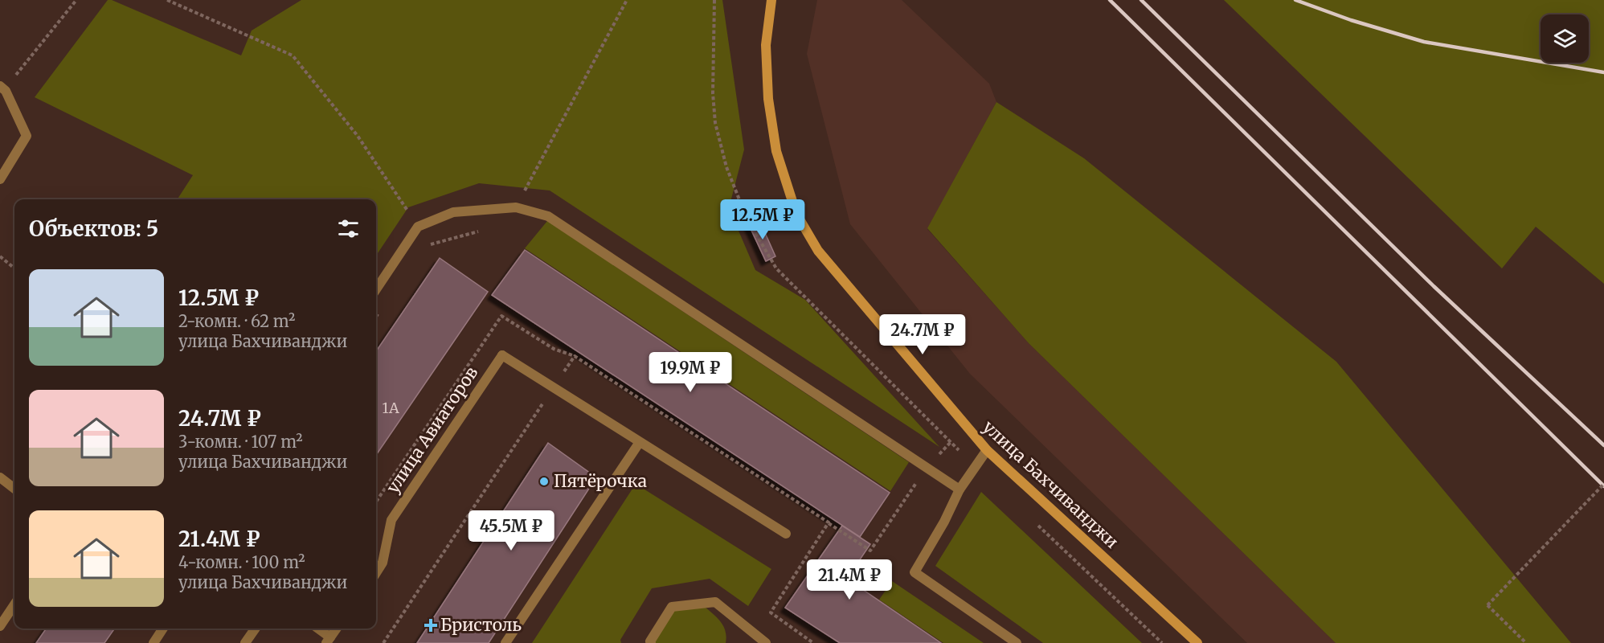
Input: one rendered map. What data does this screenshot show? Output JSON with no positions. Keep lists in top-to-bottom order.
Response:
{
  "streets": {
    "main road": ["улица Бахчиванджи"],
    "street": ["улица Авиаторов"]
  },
  "places": {
    "other": ["Пятёрочка"],
    "health": ["Бристоль"]
  },
  "house_numbers": ["1А"],
  "page": {
    "price": [
      "12.5M ₽",
      "24.7M ₽",
      "19.9M ₽",
      "45.5M ₽",
      "21.4M ₽"
    ],
    "heading": "Объектов: 5",
    "list": [
      {
        "name": "12.5M ₽",
        "note": "2-комн. · 62 m² · улица Бахчиванджи"
      },
      {
        "name": "24.7M ₽",
        "note": "3-комн. · 107 m² · улица Бахчиванджи"
      },
      {
        "name": "21.4M ₽",
        "note": "4-комн. · 100 m² · улица Бахчиванджи"
      }
    ]
  }
}
